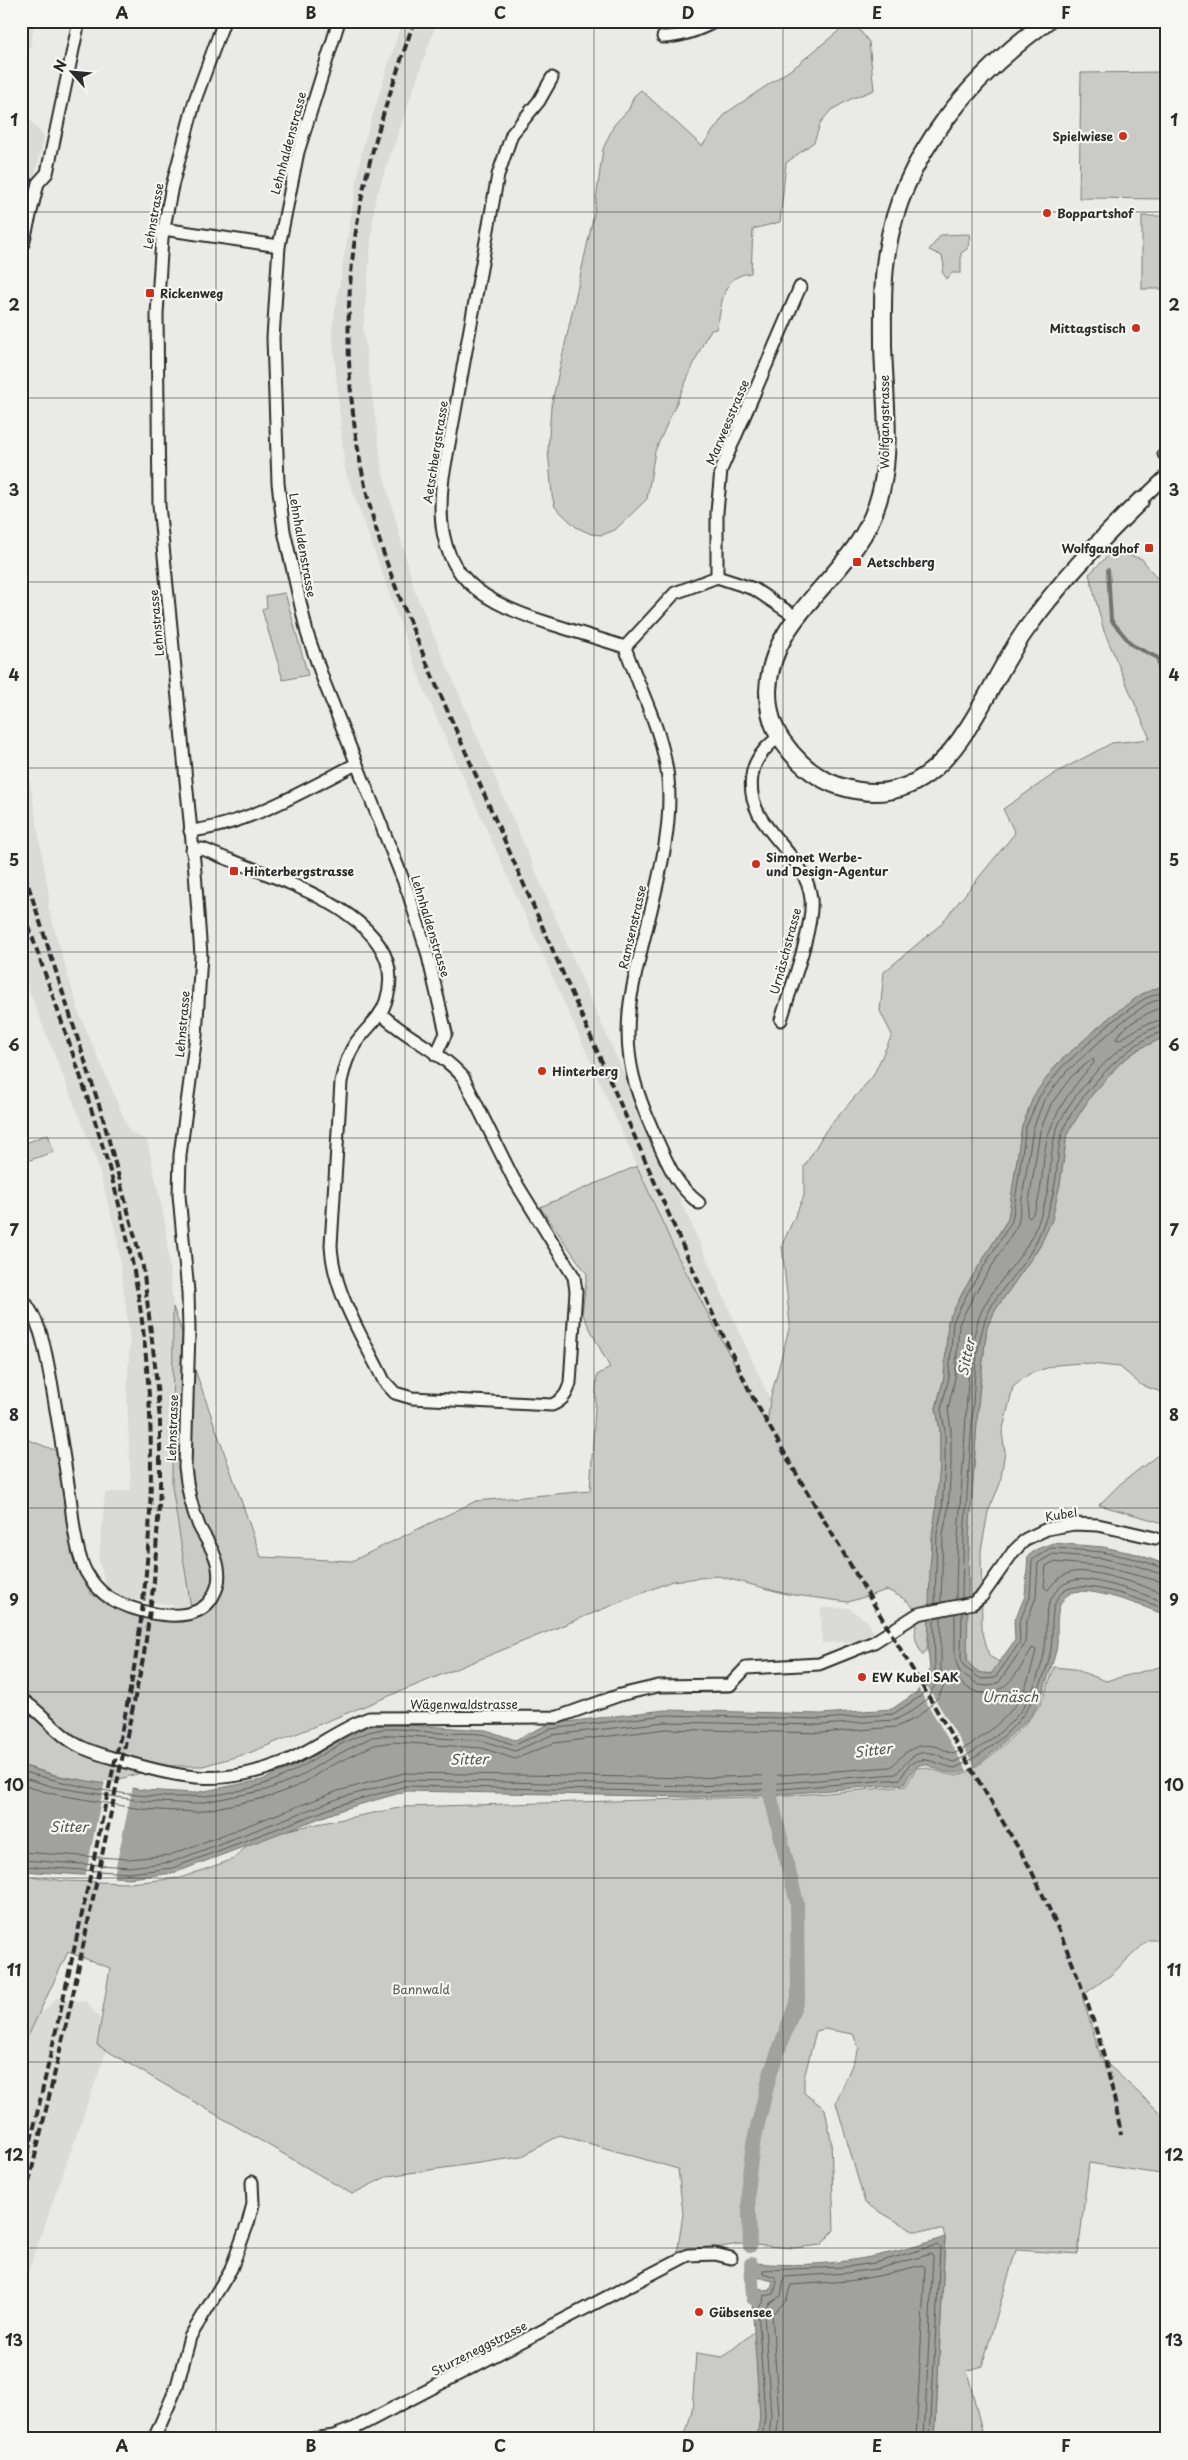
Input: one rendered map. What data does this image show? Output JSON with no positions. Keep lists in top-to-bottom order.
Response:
{
  "streets": {
    "street": [
      "Lehnhaldenstrasse",
      "Lehnstrasse",
      "Marweesstrasse",
      "Wolfgangstrasse",
      "Aetschbergstrasse",
      "Ramsenstrasse",
      "Urnäschstrasse",
      "Kubel",
      "Wägenwaldstrasse",
      "Sturzeneggstrasse"
    ]
  },
  "crossings": [
    ["Wolfgangstrasse", "Urnäschstrasse"],
    ["Aetschbergstrasse", "Ramsenstrasse"],
    ["Kubel", "Wägenwaldstrasse"]
  ],
  "water": ["Sitter", "Urnäsch"],
  "parks": ["Bannwald"],
  "places": {
    "other": [
      "Spielwiese",
      "Boppartshof",
      "Mittagstisch",
      "Simonet Werbe- und Design-Agentur",
      "Hinterberg",
      "EW Kubel SAK",
      "Gübsensee"
    ],
    "transit": [
      "Rickenweg",
      "Wolfganghof",
      "Aetschberg",
      "Hinterbergstrasse"
    ]
  },
  "north": "top left",
  "grid": {
    "columns": [
      "A",
      "B",
      "C",
      "D",
      "E",
      "F"
    ],
    "rows": [
      "1",
      "2",
      "3",
      "4",
      "5",
      "6",
      "7",
      "8",
      "9",
      "10",
      "11",
      "12",
      "13"
    ]
  }
}
